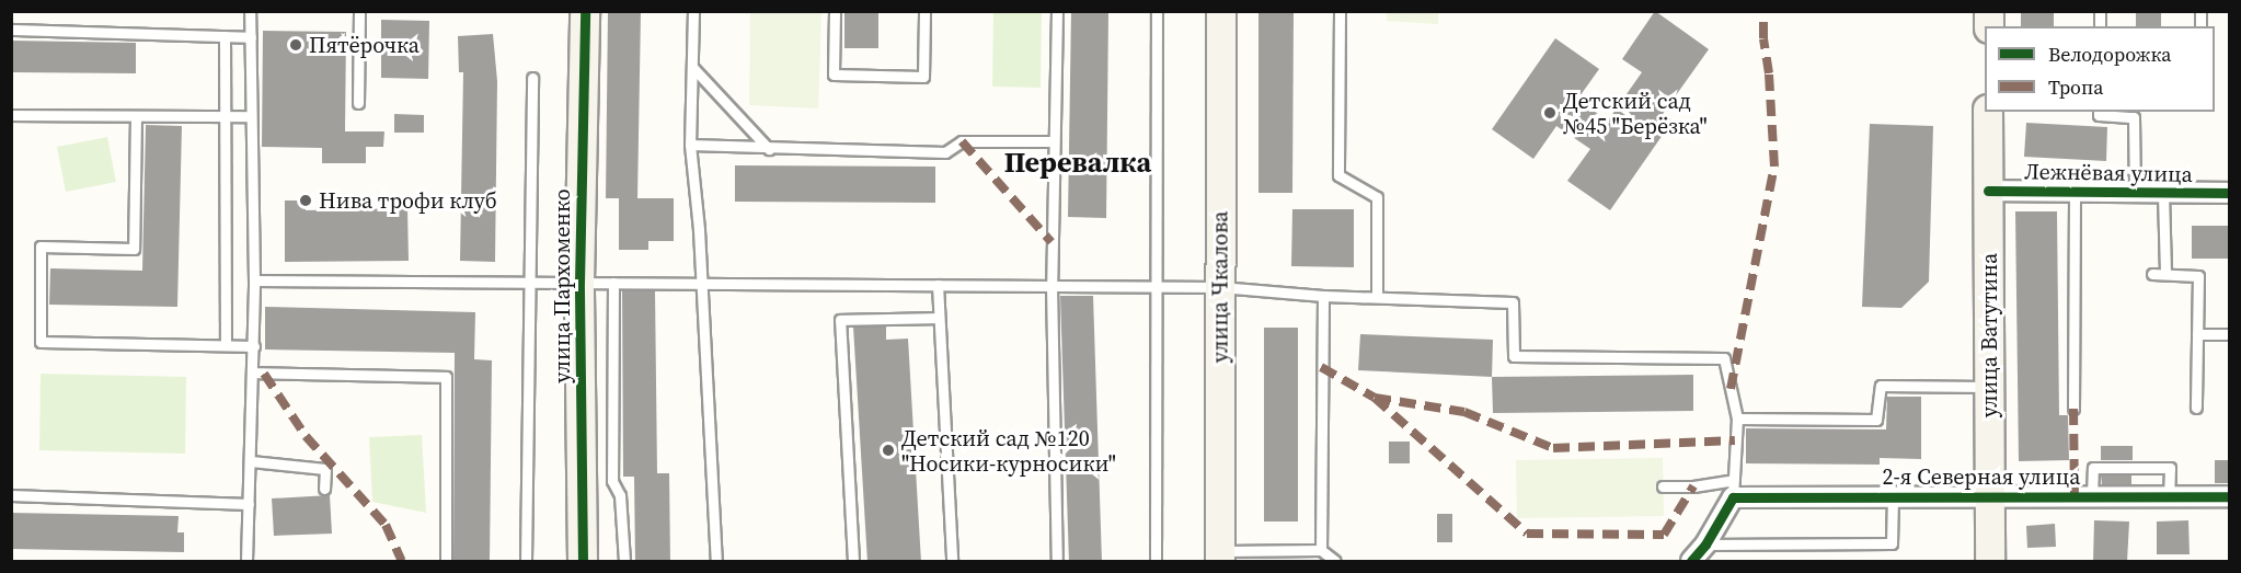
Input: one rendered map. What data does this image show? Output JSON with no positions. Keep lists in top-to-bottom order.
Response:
{
  "streets": {
    "main road": ["улица Пархоменко", "улица Чкалова", "улица Ватутина"],
    "street": ["Лежнёвая улица", "2-я Северная улица"]
  },
  "crossings": [
    ["Лежнёвая улица", "улица Ватутина"],
    ["улица Ватутина", "2-я Северная улица"]
  ],
  "districts": ["Перевалка"],
  "places": [
    "Пятёрочка",
    "Детский сад №45 \"Берёзка\"",
    "Нива трофи клуб",
    "Детский сад №120 \"Носики-курносики\""
  ],
  "legend": ["Велодорожка", "Тропа"]
}
